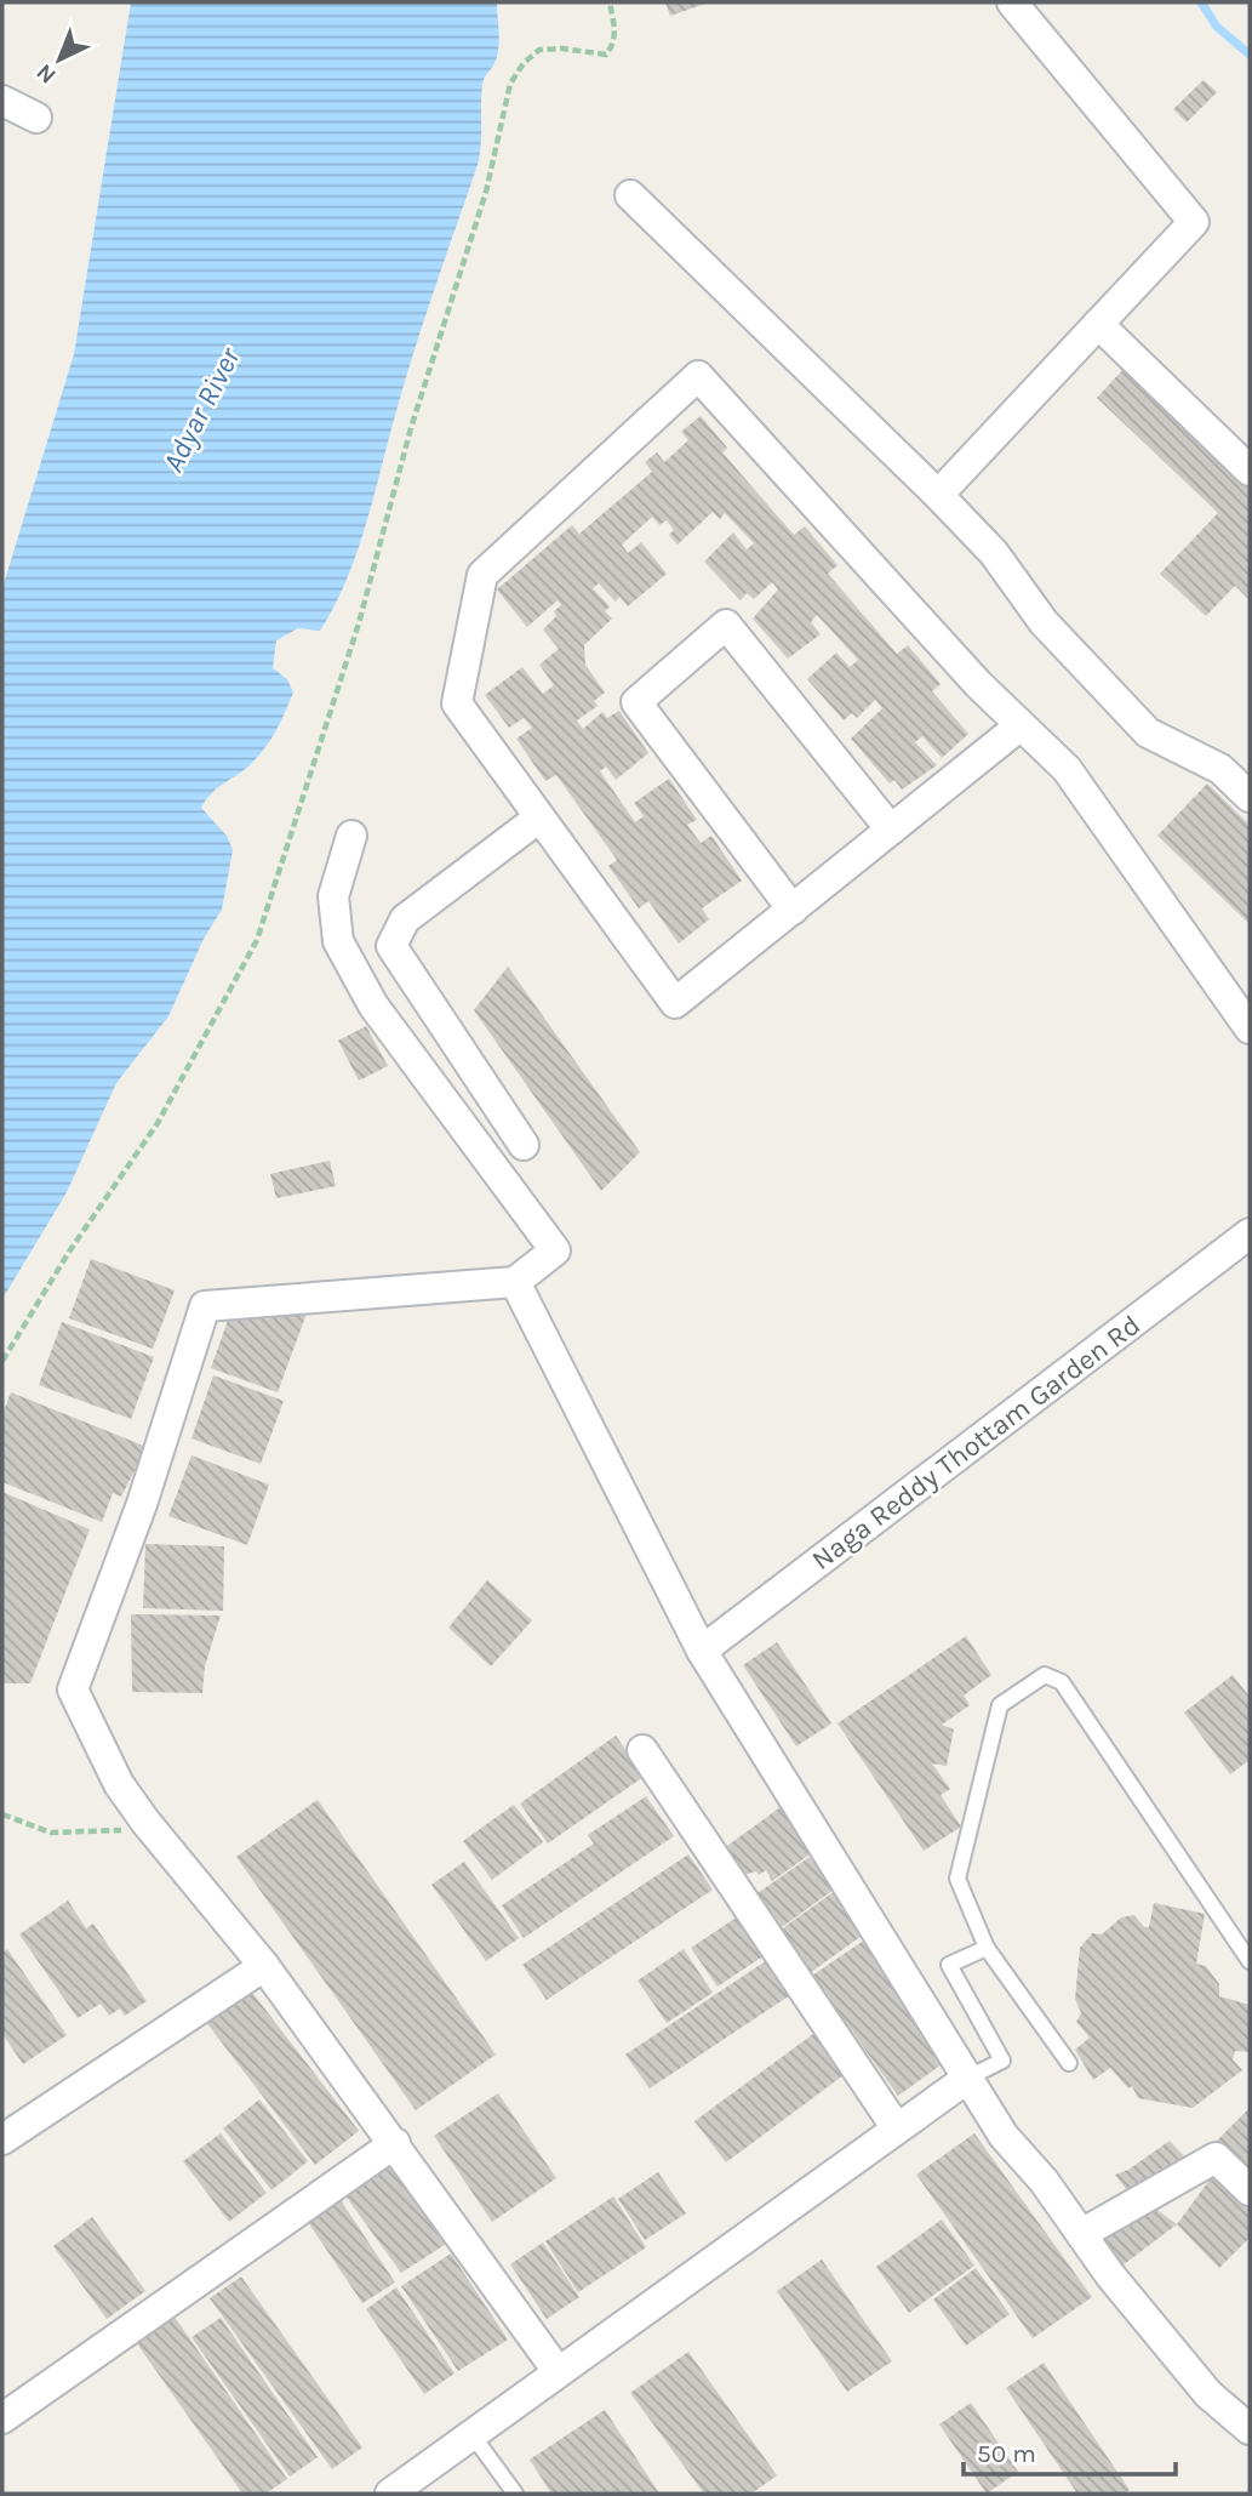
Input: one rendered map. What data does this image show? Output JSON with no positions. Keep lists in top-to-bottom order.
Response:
{
  "streets": {
    "street": ["Naga Reddy Thottam Garden Rd"]
  },
  "water": ["Adyar River"],
  "scale_bar": "50 m",
  "north": "bottom left"
}
